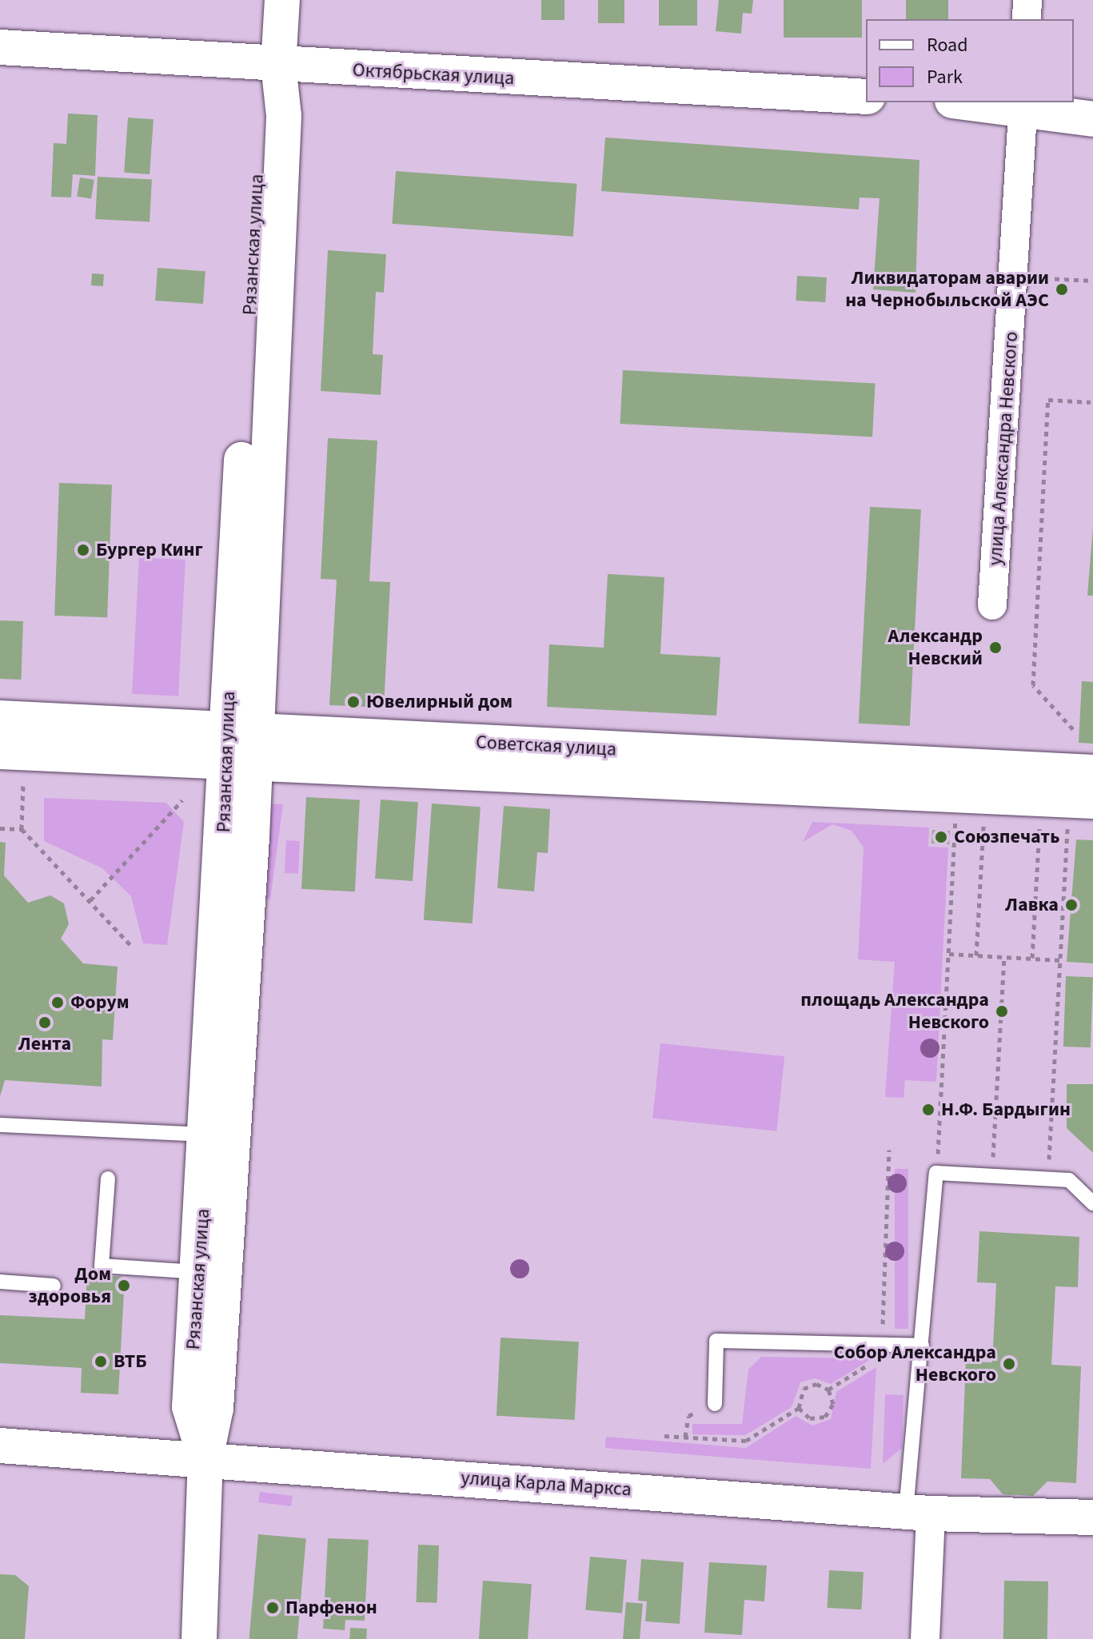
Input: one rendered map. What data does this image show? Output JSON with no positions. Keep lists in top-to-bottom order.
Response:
{
  "streets": {
    "main road": [
      "Октябрьская улица",
      "Рязанская улица",
      "Советская улица",
      "улица Карла Маркса"
    ],
    "street": ["улица Александра Невского"]
  },
  "crossings": [
    ["Октябрьская улица", "Рязанская улица"],
    ["Рязанская улица", "Советская улица"],
    ["Рязанская улица", "улица Карла Маркса"]
  ],
  "places": [
    "Ликвидаторам аварии на Чернобыльской АЭС",
    "Бургер Кинг",
    "Александр Невский",
    "Ювелирный дом",
    "Союзпечать",
    "Лавка",
    "Форум",
    "площадь Александра Невского",
    "Лента",
    "Н.Ф. Бардыгин",
    "Дом здоровья",
    "ВТБ",
    "Собор Александра Невского",
    "Парфенон"
  ],
  "legend": ["Road", "Park"]
}
